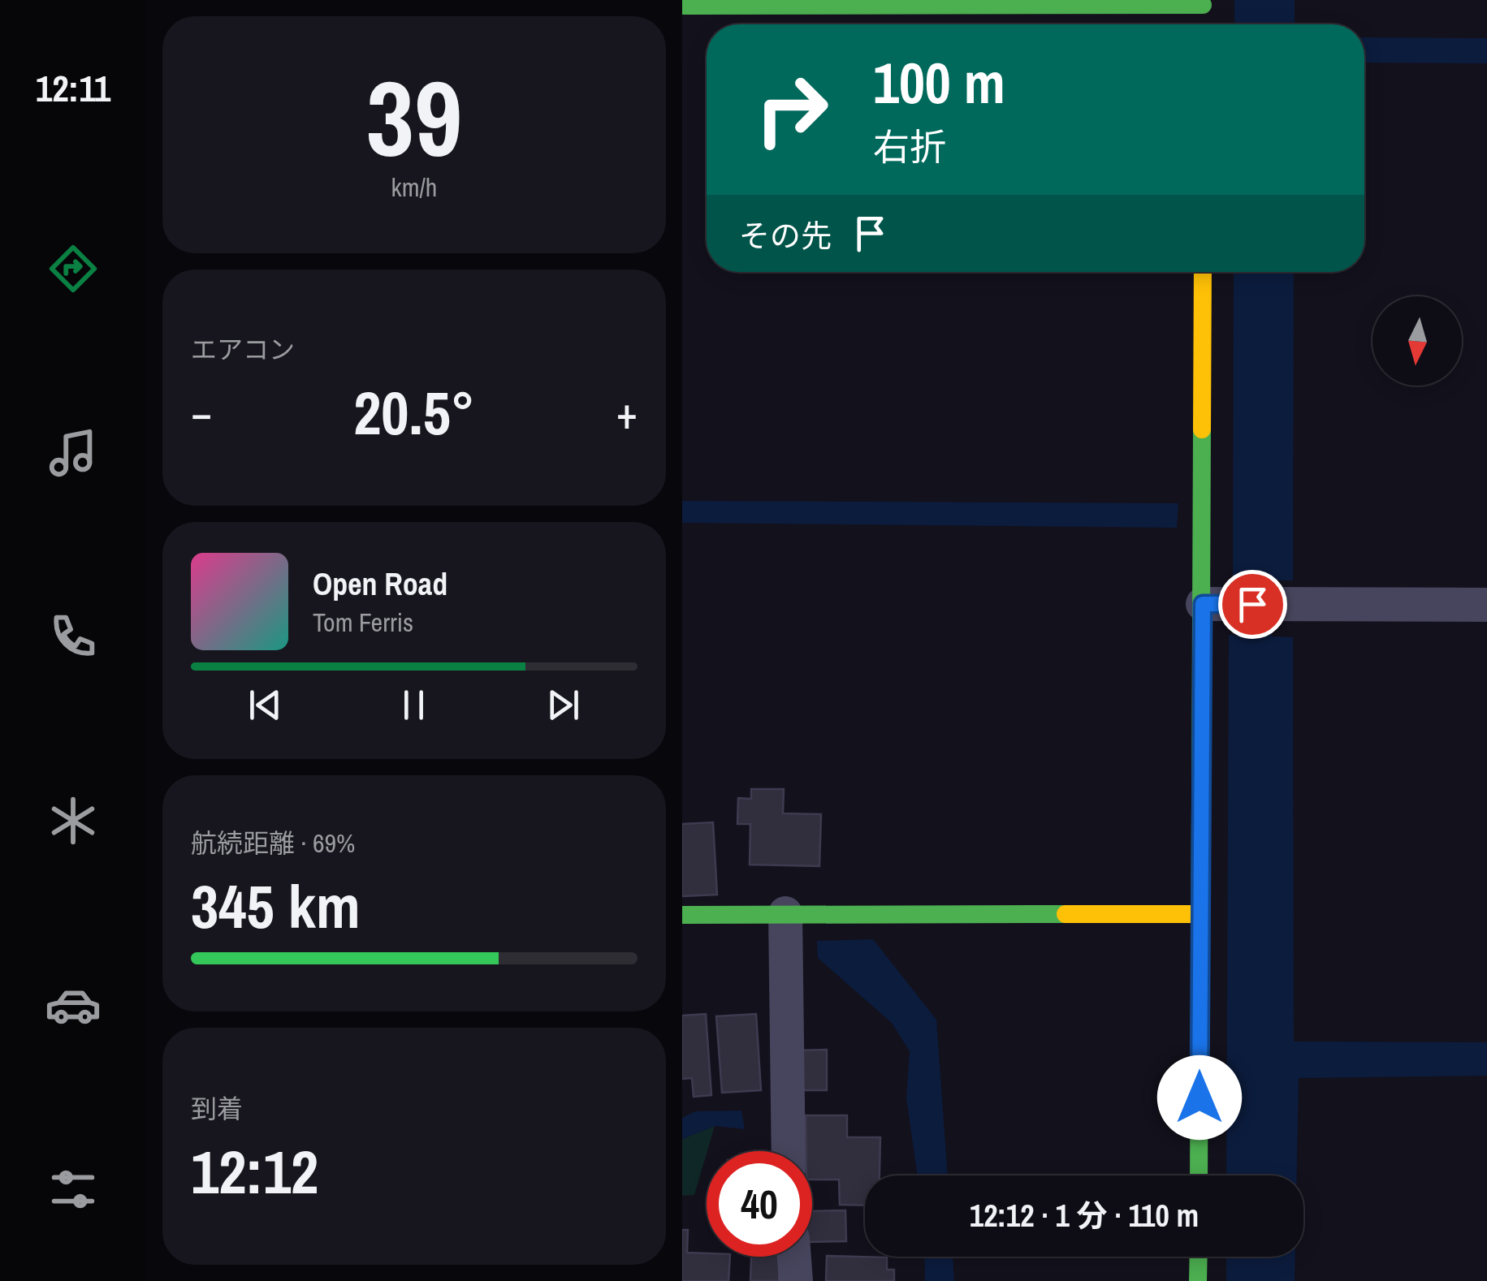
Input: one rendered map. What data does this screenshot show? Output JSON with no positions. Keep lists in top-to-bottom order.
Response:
{
  "north": "bottom",
  "page": {
    "tabs": "12:11",
    "tile": [
      ["39", "km/h"],
      "エアコン",
      ["航続距離 · 69%", "345 km"],
      ["到着", "12:12"]
    ],
    "turn": ["100 m", "右折"],
    "then": "その先",
    "heat": ["−", "20.5°", "+"],
    "song": ["Open Road", "Tom Ferris"],
    "limit": "40",
    "trip": "12:12 · 1 分 · 110 m"
  }
}
